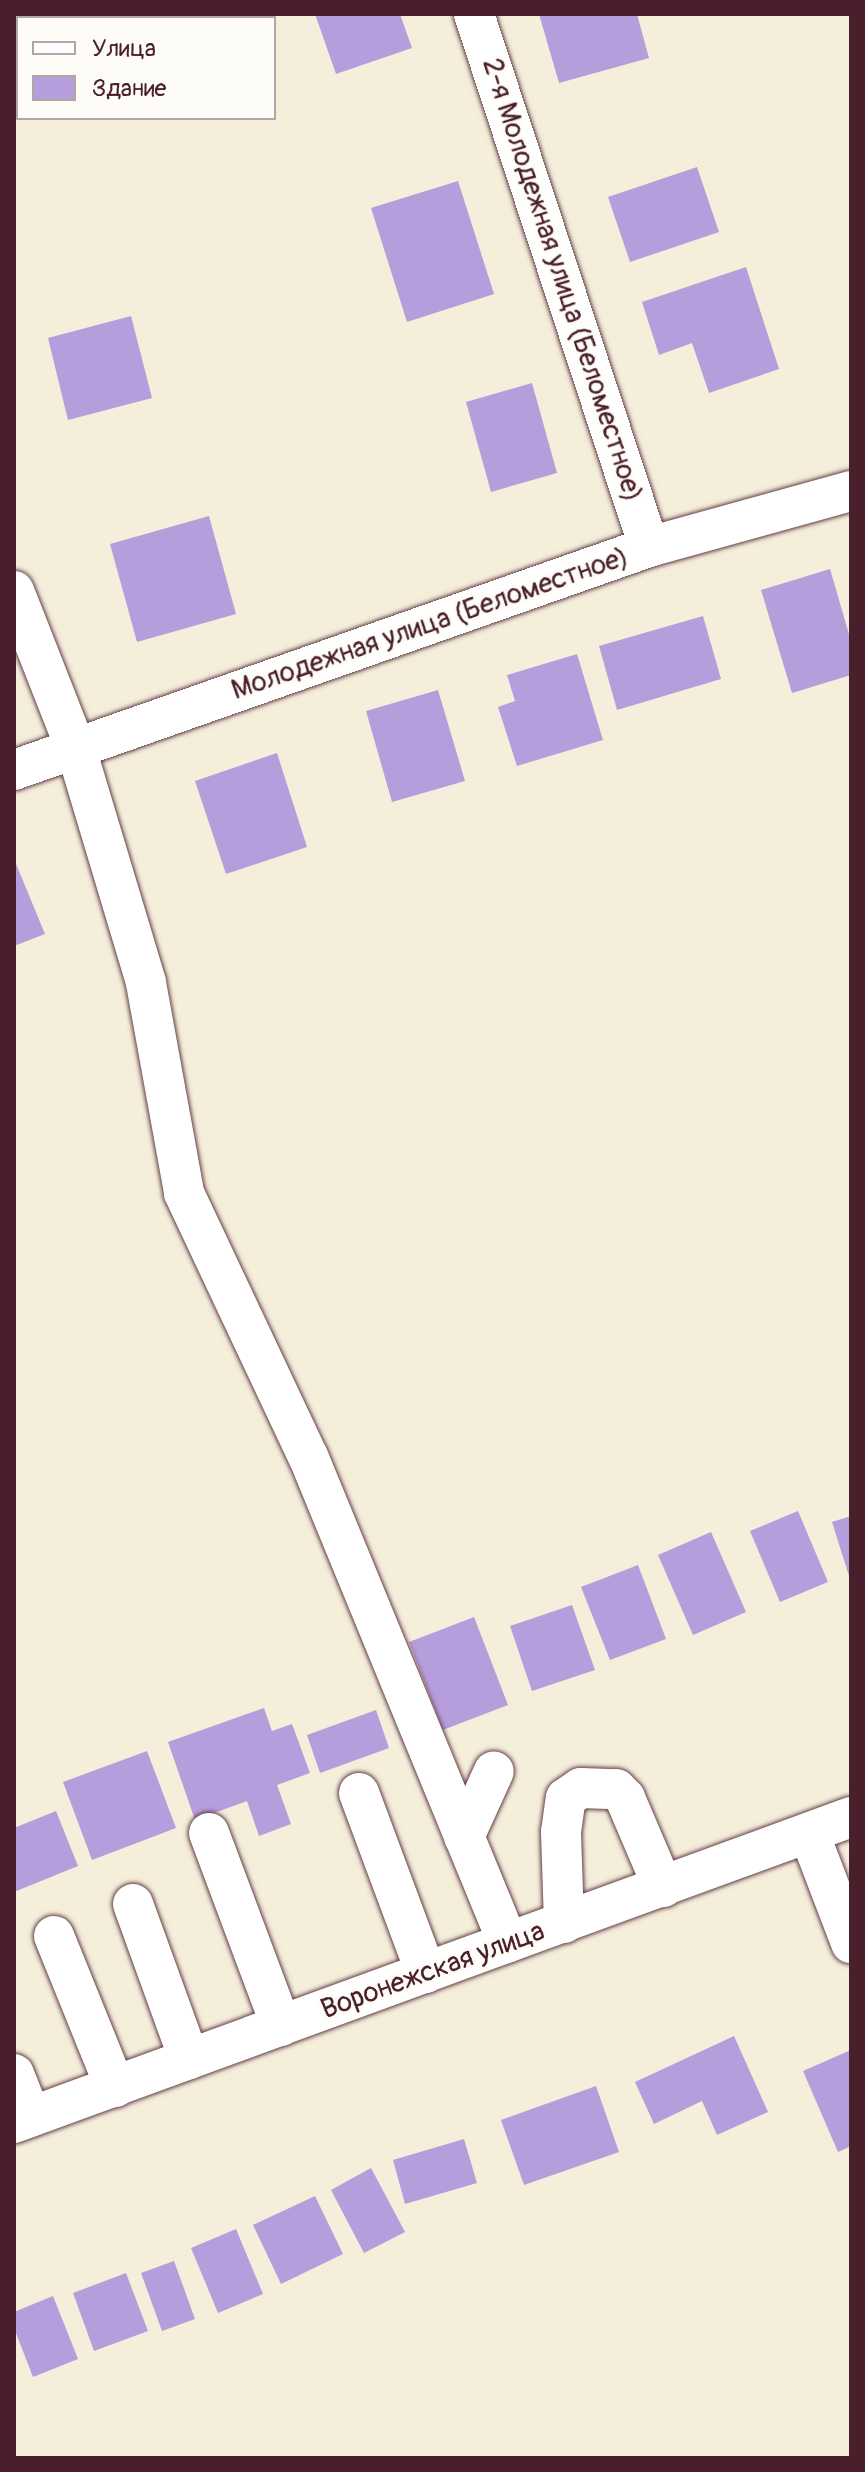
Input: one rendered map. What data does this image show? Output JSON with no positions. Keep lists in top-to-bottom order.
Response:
{
  "streets": {
    "street": ["2-я Молодежная улица (Беломестное)", "Молодежная улица (Беломестное)", "Воронежская улица"]
  },
  "crossings": [
    ["2-я Молодежная улица (Беломестное)", "Молодежная улица (Беломестное)"]
  ],
  "legend": ["Улица", "Здание"]
}
